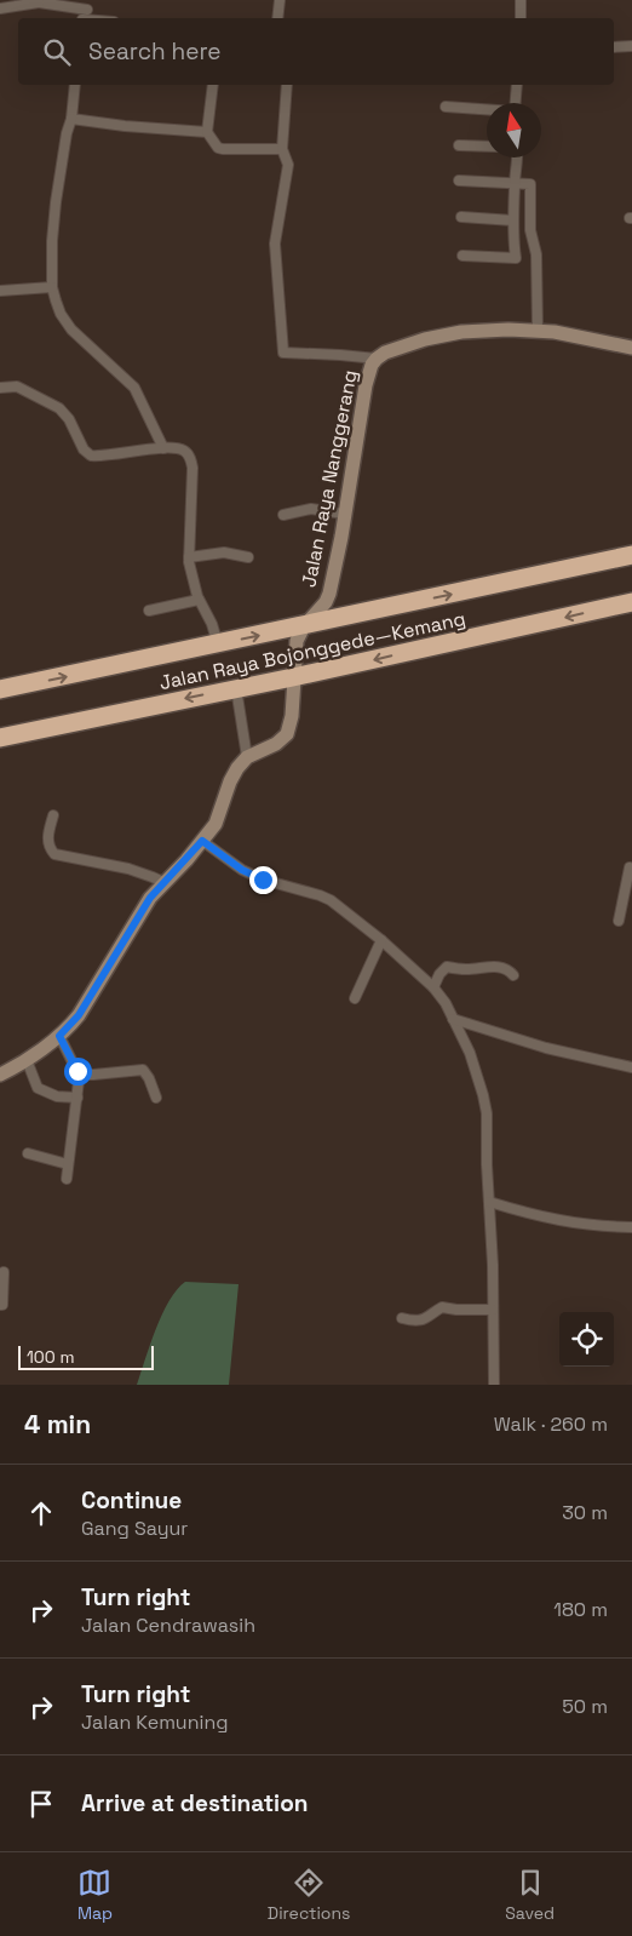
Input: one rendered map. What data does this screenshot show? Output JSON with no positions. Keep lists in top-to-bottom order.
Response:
{
  "streets": {
    "highway": ["Jalan Raya Bojonggede—Kemang"],
    "street": ["Jalan Raya Nanggerang"]
  },
  "crossings": [
    ["Jalan Raya Nanggerang", "Jalan Raya Bojonggede—Kemang"]
  ],
  "scale_bar": "100 m",
  "north": "top",
  "page": {
    "search": "Search here",
    "scale": "100 m",
    "heading": ["4 min", "Walk · 260 m"],
    "list": [
      ["Continue", "Gang Sayur", "30 m"],
      ["Turn right", "Jalan Cendrawasih", "180 m"],
      ["Turn right", "Jalan Kemuning", "50 m"],
      "Arrive at destination"
    ],
    "nav": ["Map", "Directions", "Saved"]
  }
}
